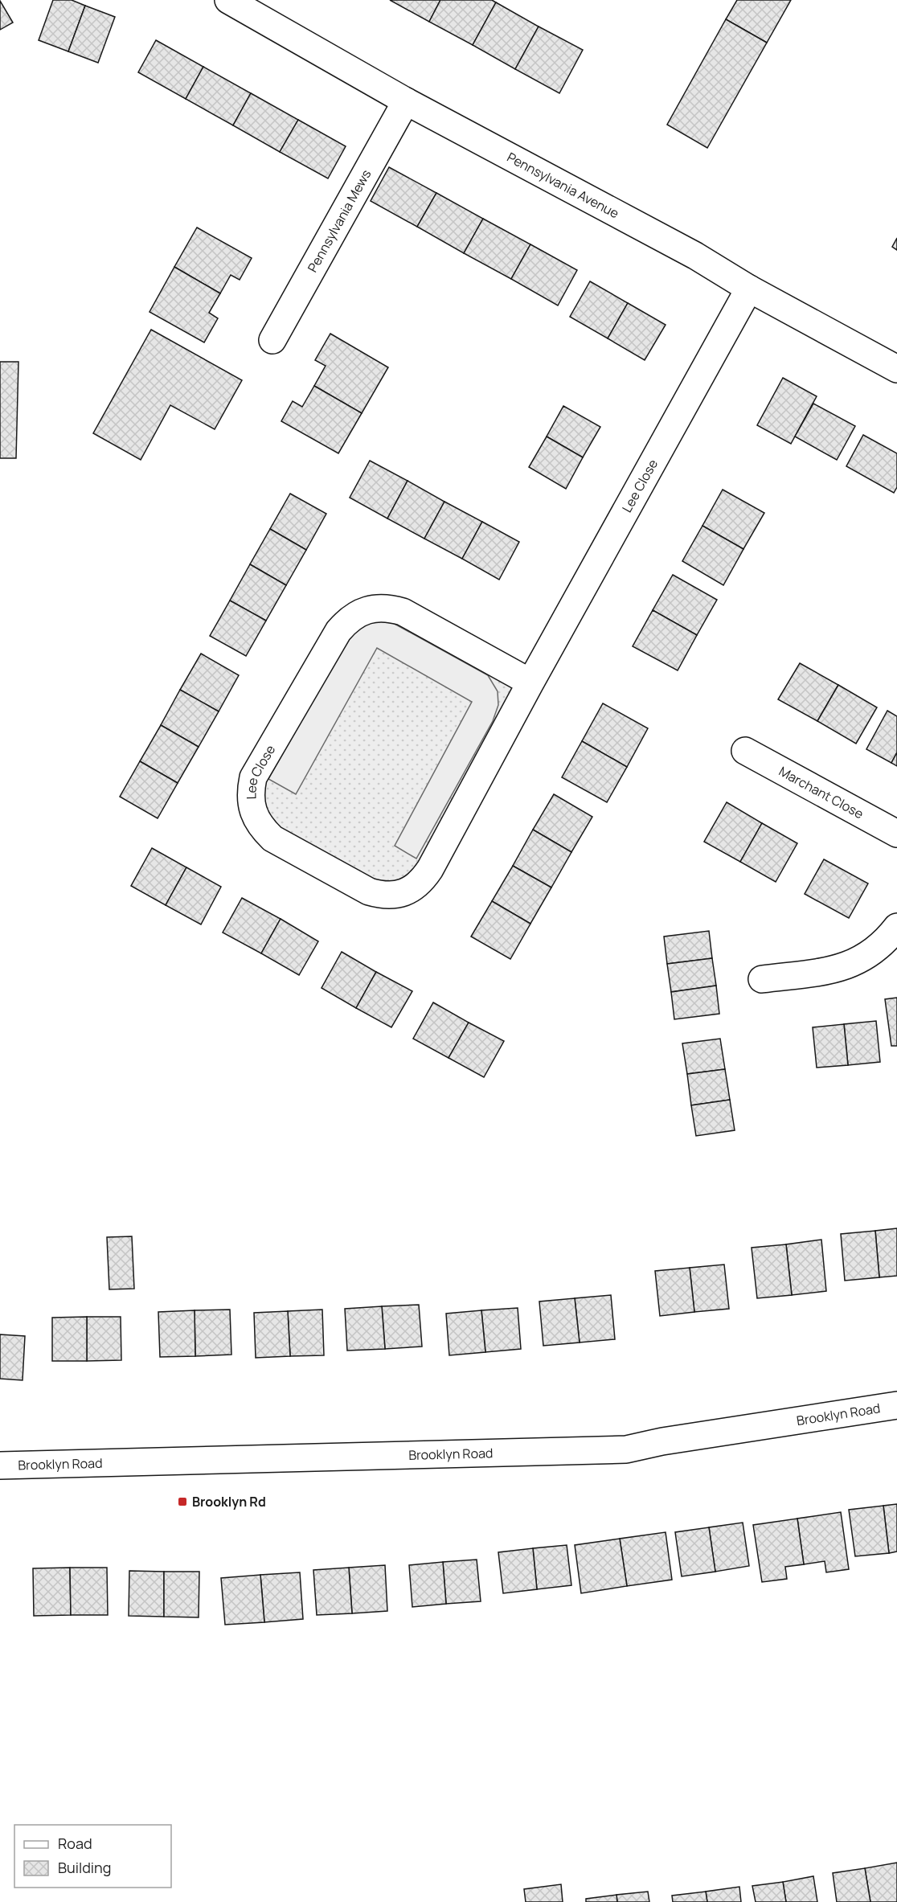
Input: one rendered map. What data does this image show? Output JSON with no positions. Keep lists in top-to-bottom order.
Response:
{
  "streets": {
    "street": [
      "Pennsylvania Avenue",
      "Pennsylvania Mews",
      "Lee Close",
      "Marchant Close",
      "Brooklyn Road"
    ]
  },
  "crossings": [
    ["Pennsylvania Avenue", "Pennsylvania Mews"],
    ["Pennsylvania Avenue", "Lee Close"]
  ],
  "places": {
    "transit": ["Brooklyn Rd"]
  },
  "legend": ["Road", "Building"]
}
